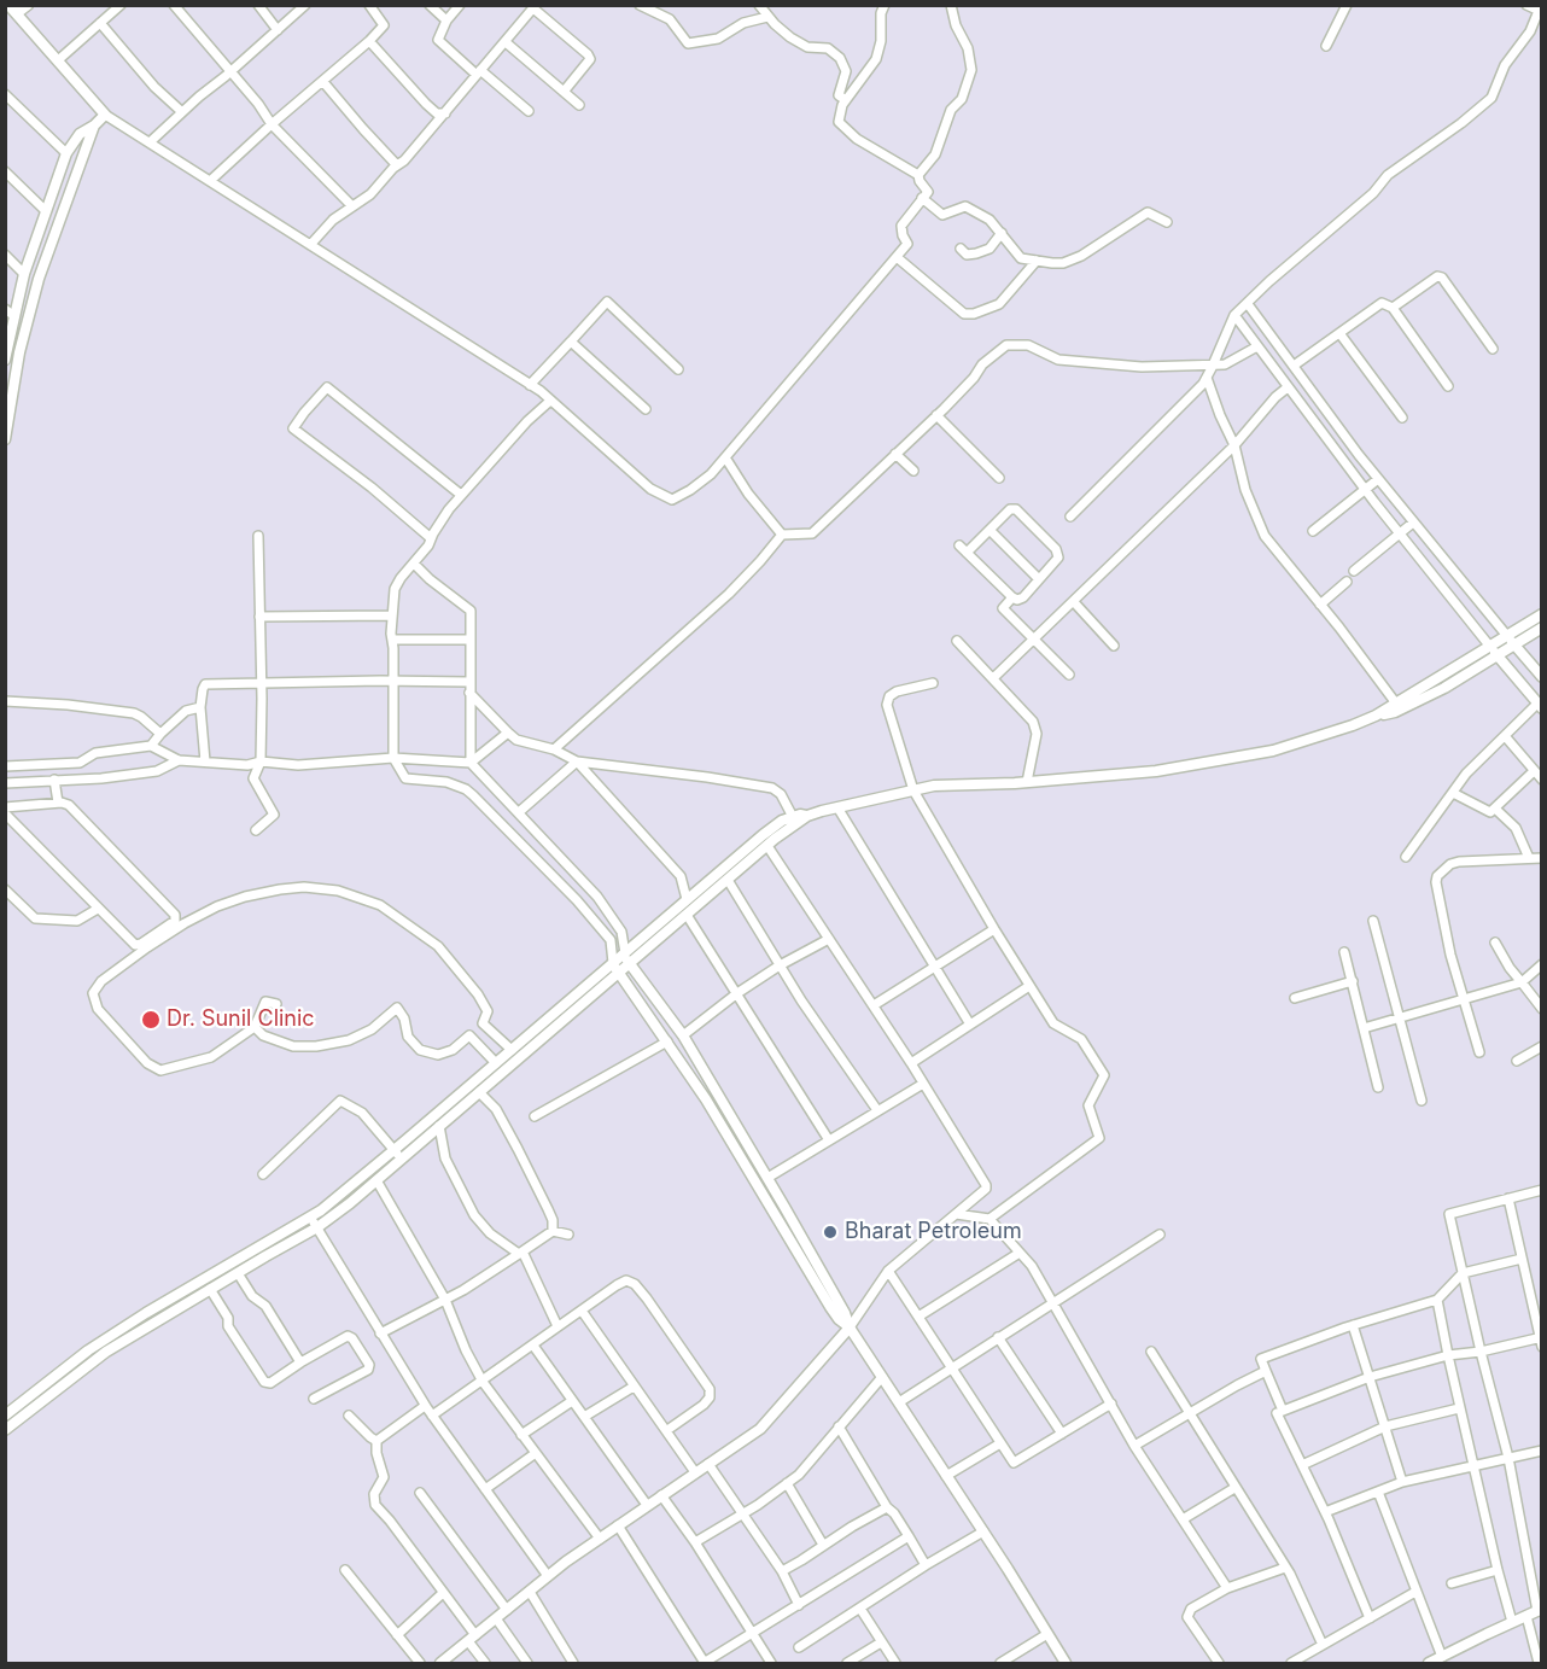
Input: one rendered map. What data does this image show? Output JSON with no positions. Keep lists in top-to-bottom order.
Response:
{
  "places": ["Dr. Sunil Clinic", "Bharat Petroleum"]
}
